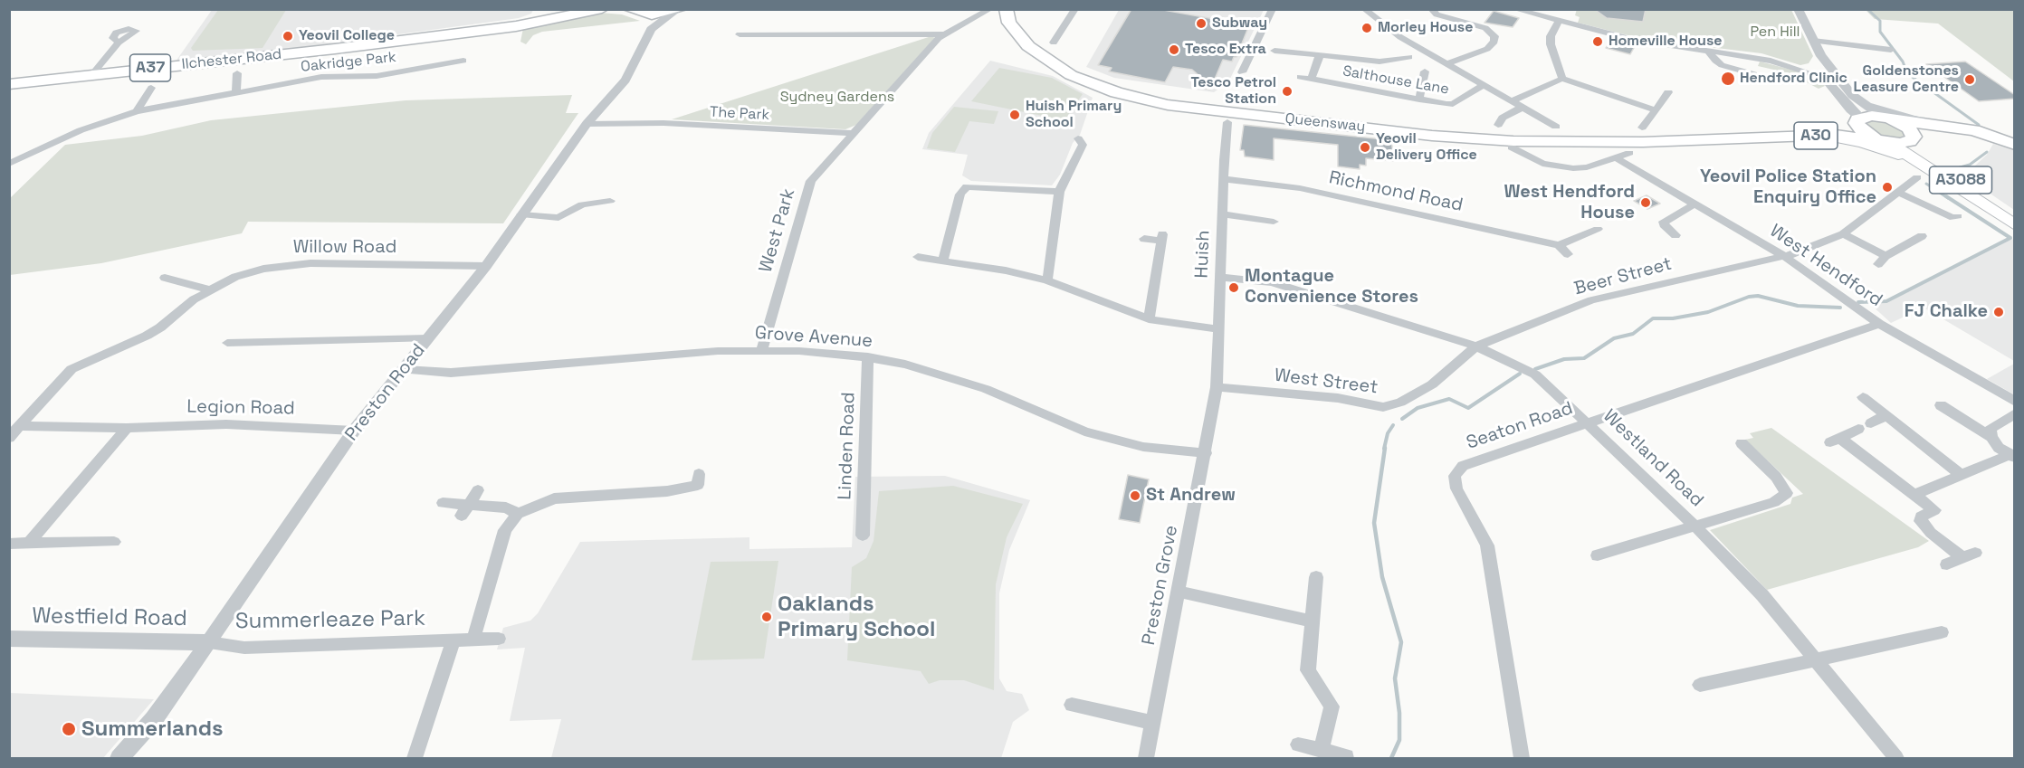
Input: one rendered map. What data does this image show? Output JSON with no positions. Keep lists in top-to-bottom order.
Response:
{
  "streets": {
    "highway": [
      "Ilchester Road",
      "A37",
      "Queensway",
      "A30"
    ],
    "main road": ["A3088"],
    "street": [
      "Oakridge Park",
      "Salthouse Lane",
      "The Park",
      "Richmond Road",
      "West Park",
      "Willow Road",
      "Huish",
      "West Hendford",
      "Beer Street",
      "Grove Avenue",
      "West Street",
      "Preston Road",
      "Legion Road",
      "Seaton Road",
      "Linden Road",
      "Westland Road",
      "Preston Grove",
      "Westfield Road",
      "Summerleaze Park"
    ]
  },
  "crossings": [
    ["Ilchester Road", "A37"],
    ["A37", "Preston Road"],
    ["The Park", "West Park"],
    ["The Park", "Preston Road"],
    ["Queensway", "A3088"],
    ["A3088", "Beer Street"],
    ["Richmond Road", "Huish"],
    ["West Park", "Grove Avenue"],
    ["Willow Road", "Preston Road"],
    ["Willow Road", "Legion Road"],
    ["Huish", "West Street"],
    ["Huish", "Westland Road"],
    ["Huish", "Preston Grove"],
    ["West Hendford", "Beer Street"],
    ["West Hendford", "Seaton Road"],
    ["Beer Street", "West Street"],
    ["Beer Street", "Westland Road"],
    ["Grove Avenue", "Preston Road"],
    ["Grove Avenue", "Linden Road"],
    ["Grove Avenue", "Preston Grove"],
    ["West Street", "Westland Road"],
    ["West Street", "Preston Grove"],
    ["Preston Road", "Legion Road"],
    ["Preston Road", "Westfield Road"],
    ["Preston Road", "Summerleaze Park"],
    ["Seaton Road", "Westland Road"],
    ["Westfield Road", "Summerleaze Park"]
  ],
  "parks": ["Pen Hill", "Sydney Gardens"],
  "places": [
    "Subway",
    "Morley House",
    "Yeovil College",
    "Homeville House",
    "Tesco Extra",
    "Hendford Clinic",
    "Goldenstones Leasure Centre",
    "Tesco Petrol Station",
    "Huish Primary School",
    "Yeovil Delivery Office",
    "Yeovil Police Station Enquiry Office",
    "West Hendford House",
    "Montague Convenience Stores",
    "FJ Chalke",
    "St Andrew",
    "Oaklands Primary School",
    "Summerlands"
  ]
}
